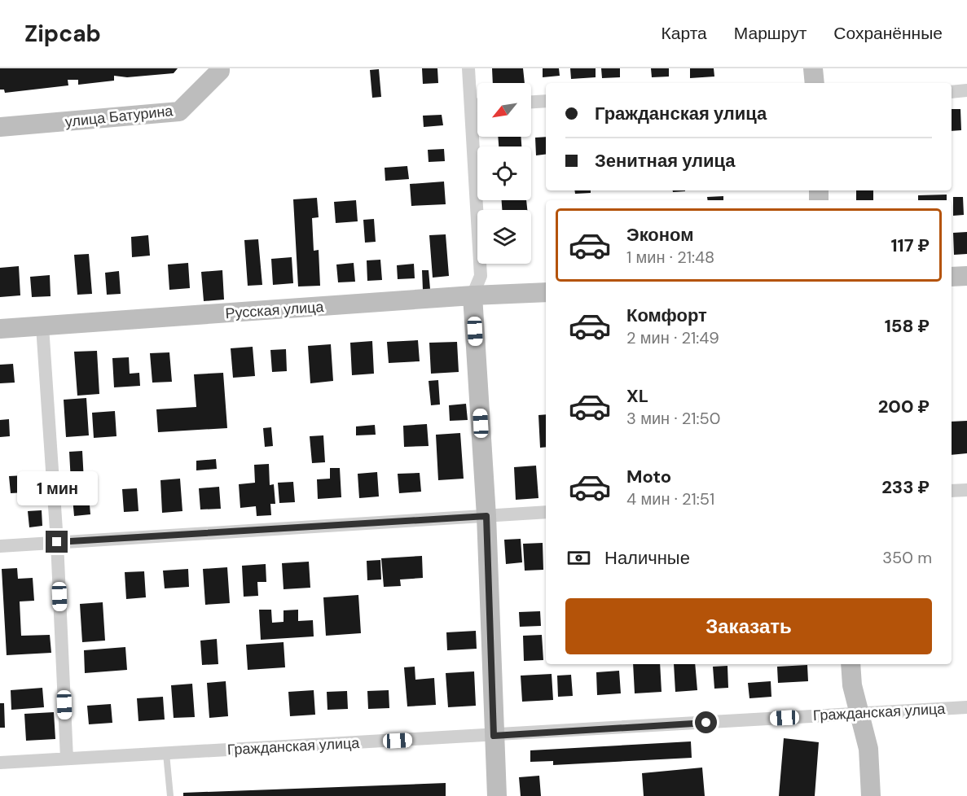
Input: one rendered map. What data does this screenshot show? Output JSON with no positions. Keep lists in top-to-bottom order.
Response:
{
  "streets": {
    "main road": ["улица Батурина", "Русская улица"],
    "street": ["Гражданская улица"]
  },
  "north": "bottom left",
  "page": {
    "header": "Zipcab",
    "nav": ["Карта", "Маршрут", "Сохранённые"],
    "banner": ["Гражданская улица", "Зенитная улица"],
    "list": [
      {
        "name": "Эконом",
        "note": "1 мин · 21:48",
        "value": "117 ₽"
      },
      {
        "name": "Комфорт",
        "note": "2 мин · 21:49",
        "value": "158 ₽"
      },
      {
        "name": "XL",
        "note": "3 мин · 21:50",
        "value": "200 ₽"
      },
      {
        "name": "Moto",
        "note": "4 мин · 21:51",
        "value": "233 ₽"
      }
    ],
    "bubble": "1 мин",
    "pay": ["Наличные", "350 m"],
    "buttons": "Заказать"
  }
}
